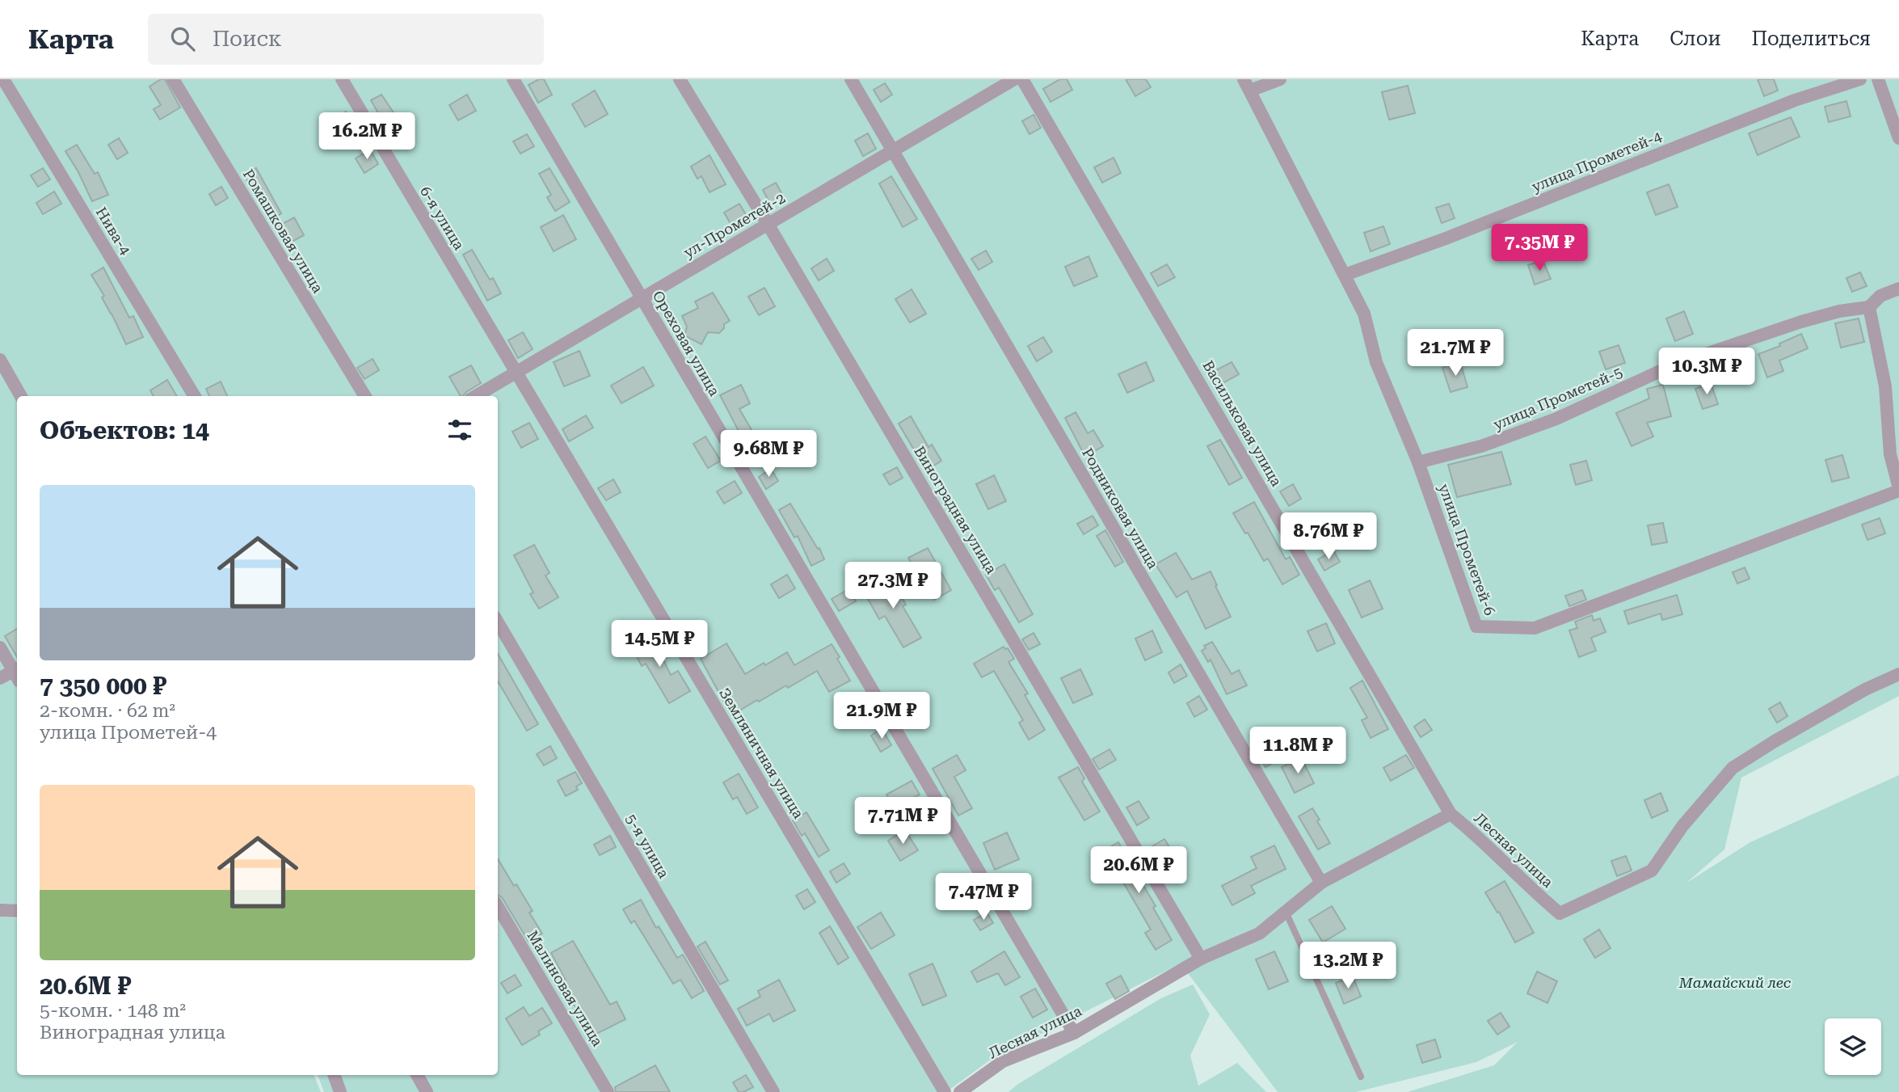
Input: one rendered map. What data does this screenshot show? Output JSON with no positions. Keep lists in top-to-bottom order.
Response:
{
  "streets": {
    "street": [
      "улица Прометей-4",
      "6-я улица",
      "ул-Прометей-2",
      "Нива-4",
      "Ромашковая улица",
      "Ореховая улица",
      "улица Прометей-5",
      "Васильковая улица",
      "Родниковая улица",
      "Виноградная улица",
      "улица Прометей-6",
      "Земляничная улица",
      "5-я улица",
      "Лесная улица",
      "Малиновая улица"
    ]
  },
  "crossings": [
    ["улица Прометей-4", "улица Прометей-6"],
    ["6-я улица", "ул-Прометей-2"],
    ["6-я улица", "Земляничная улица"],
    ["ул-Прометей-2", "Ореховая улица"],
    ["ул-Прометей-2", "Родниковая улица"],
    ["ул-Прометей-2", "Виноградная улица"],
    ["ул-Прометей-2", "Земляничная улица"],
    ["Ореховая улица", "Лесная улица"],
    ["улица Прометей-5", "улица Прометей-6"],
    ["Васильковая улица", "Лесная улица"],
    ["Родниковая улица", "Лесная улица"],
    ["Виноградная улица", "Лесная улица"]
  ],
  "parks": ["Мамайский лес"],
  "page": {
    "header": "Карта",
    "search": "Поиск",
    "nav": ["Карта", "Слои", "Поделиться"],
    "price": [
      "16.2M ₽",
      "7.35M ₽",
      "21.7M ₽",
      "10.3M ₽",
      "9.68M ₽",
      "8.76M ₽",
      "27.3M ₽",
      "14.5M ₽",
      "21.9M ₽",
      "11.8M ₽",
      "7.71M ₽",
      "20.6M ₽",
      "7.47M ₽",
      "13.2M ₽"
    ],
    "heading": "Объектов: 14",
    "list": [
      {
        "name": "7 350 000 ₽",
        "note": "2-комн. · 62 m² · улица Прометей-4"
      },
      {
        "name": "20.6M ₽",
        "note": "5-комн. · 148 m² · Виноградная улица"
      }
    ]
  }
}
